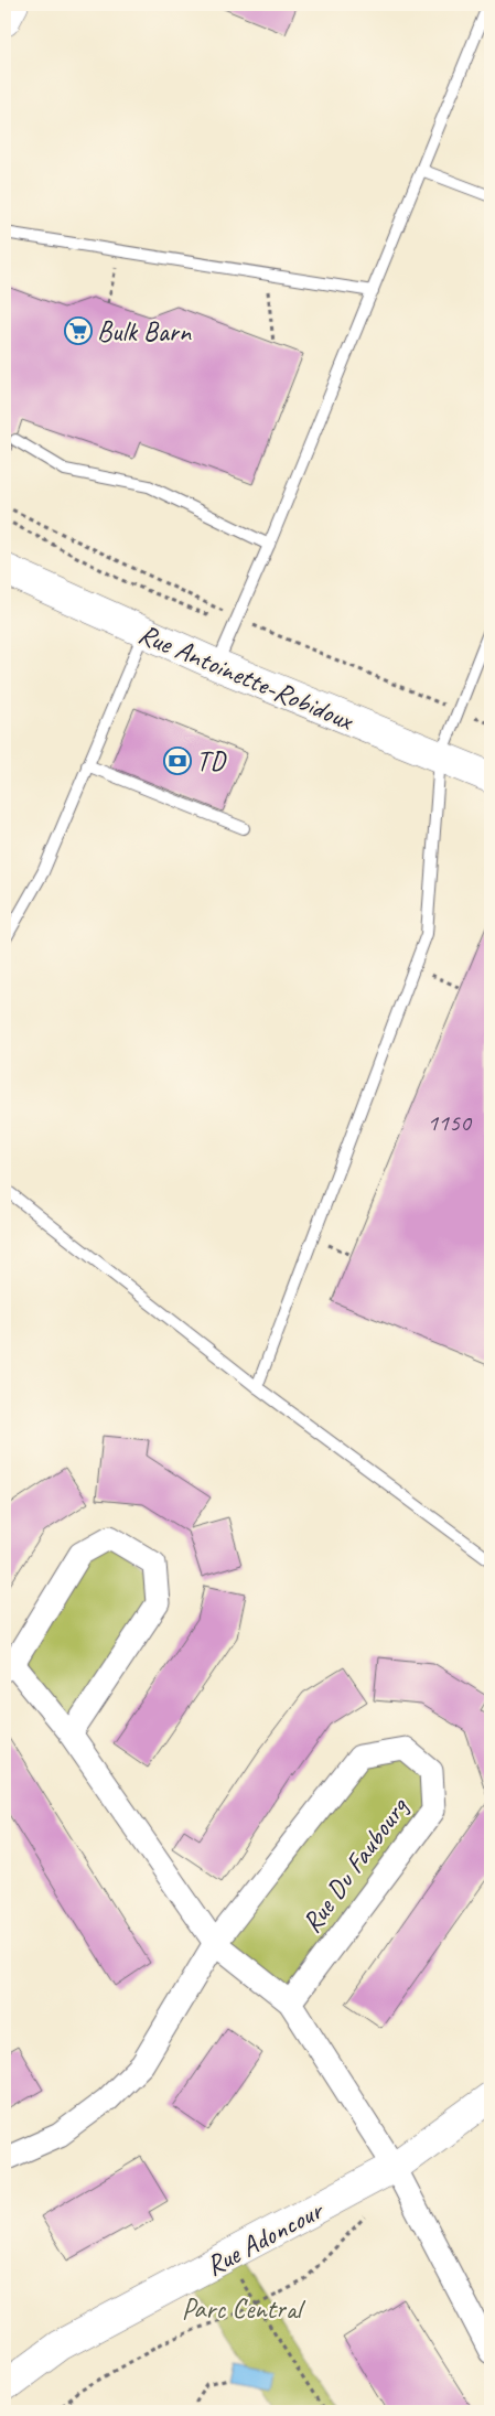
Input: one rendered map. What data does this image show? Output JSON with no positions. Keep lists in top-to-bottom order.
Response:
{
  "streets": {
    "street": ["Rue Antoinette-Robidoux", "Rue Du Faubourg", "Rue Adoncour"]
  },
  "parks": ["Parc Central"],
  "places": {
    "supermarket": ["Bulk Barn"],
    "bank": ["TD"]
  },
  "house_numbers": ["1150"]
}
